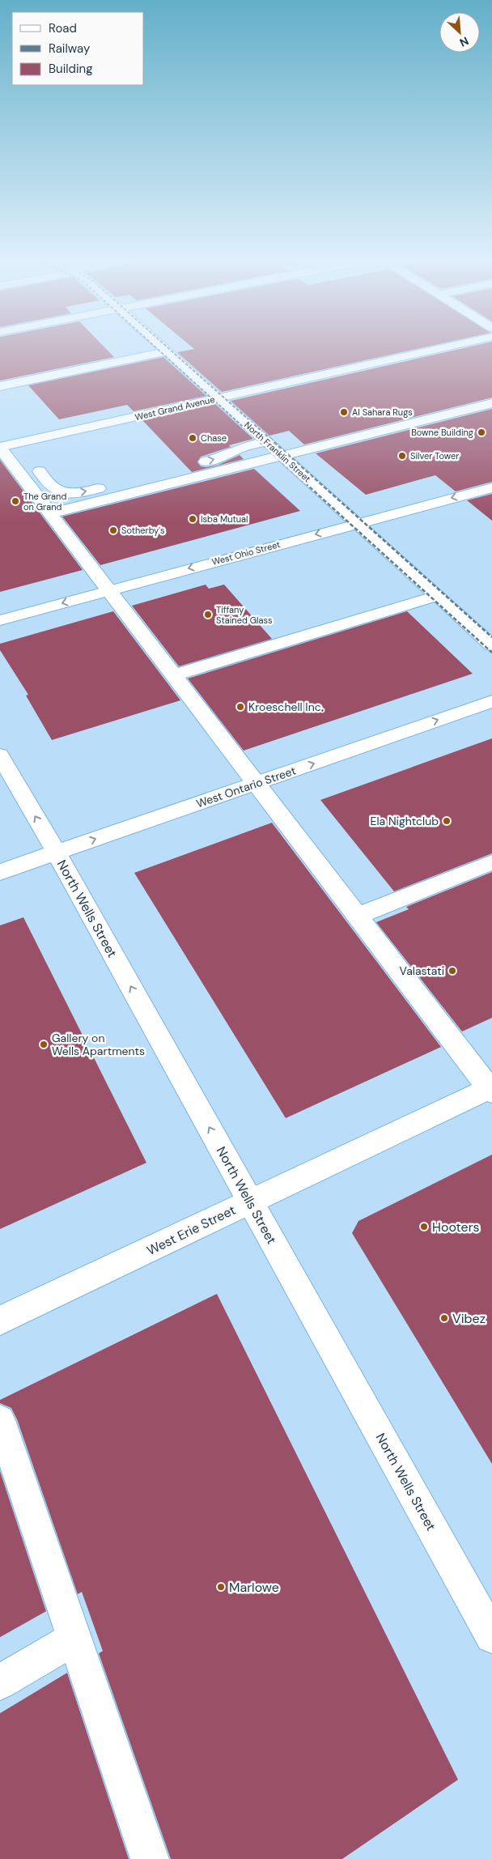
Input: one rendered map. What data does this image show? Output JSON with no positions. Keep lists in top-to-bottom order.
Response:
{
  "streets": {
    "main road": [
      "West Grand Avenue",
      "North Franklin Street",
      "West Ohio Street",
      "West Ontario Street",
      "North Wells Street",
      "West Erie Street"
    ]
  },
  "crossings": [
    ["West Grand Avenue", "North Franklin Street"],
    ["North Franklin Street", "West Ohio Street"],
    ["West Ontario Street", "North Wells Street"],
    ["North Wells Street", "West Erie Street"]
  ],
  "one_way": ["North Wells Street"],
  "places": [
    "Al Sahara Rugs",
    "Bowne Building",
    "Chase",
    "Silver Tower",
    "The Grand on Grand",
    "Isba Mutual",
    "Sotherby's",
    "Tiffany Stained Glass",
    "Kroeschell Inc.",
    "Ela Nightclub",
    "Valastati",
    "Gallery on Wells Apartments",
    "Hooters",
    "Vibez",
    "Marlowe"
  ],
  "legend": ["Road", "Railway", "Building"],
  "north": "bottom right"
}
